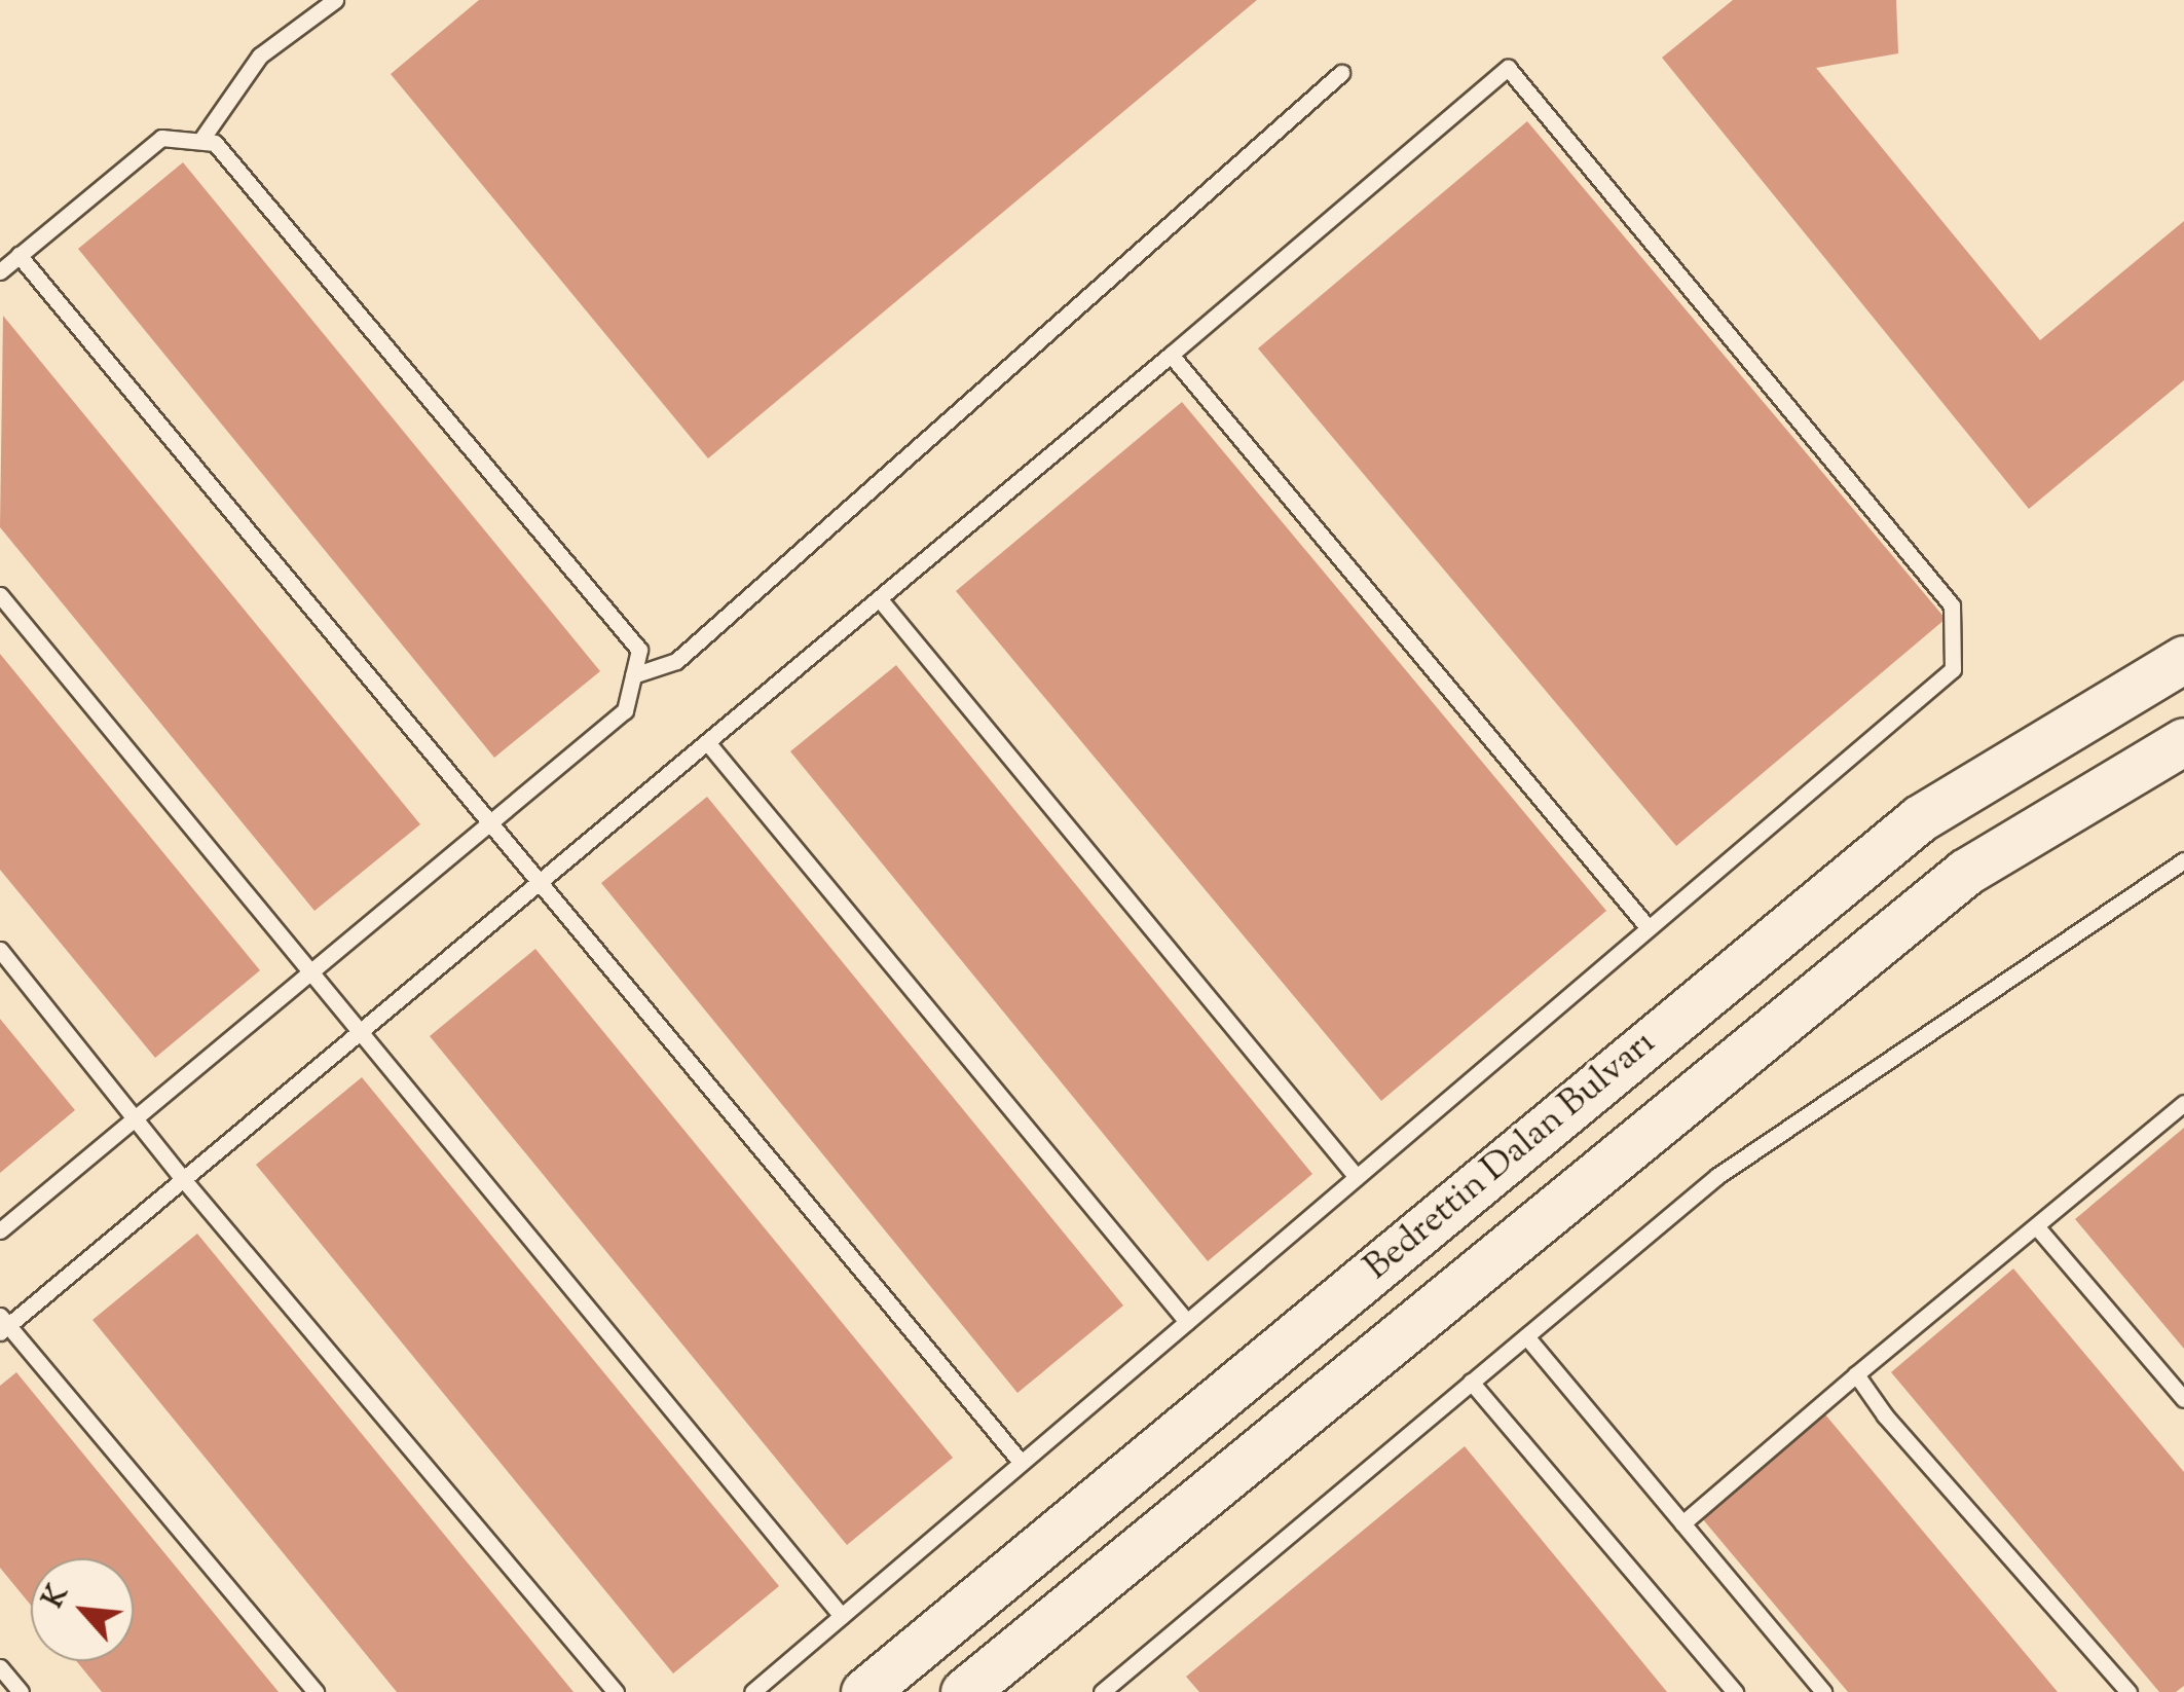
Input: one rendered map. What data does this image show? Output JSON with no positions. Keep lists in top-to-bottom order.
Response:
{
  "streets": {
    "main road": ["Bedrettin Dalan Bulvarı"]
  },
  "north": "top left"
}
